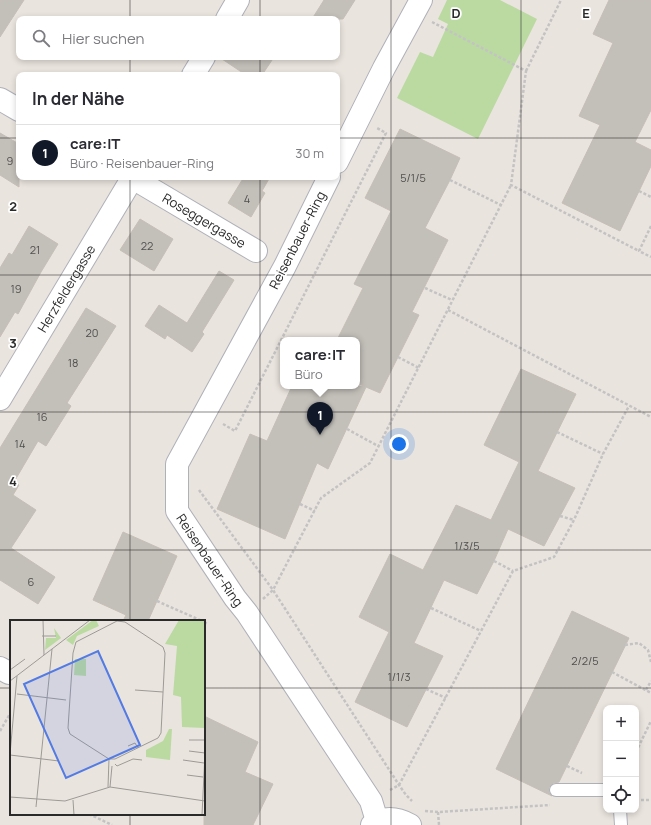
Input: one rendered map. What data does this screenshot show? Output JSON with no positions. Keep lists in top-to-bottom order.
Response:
{
  "streets": {
    "street": ["Roseggergasse", "Reisenbauer-Ring", "Herzfeldergasse"]
  },
  "house_numbers": [
    "9",
    "5/1/5",
    "4",
    "22",
    "21",
    "19",
    "20",
    "18",
    "16",
    "14",
    "1/3/5",
    "6",
    "2/2/5",
    "1/1/3"
  ],
  "page": {
    "search": "Hier suchen",
    "heading": "In der Nähe",
    "list": [
      {
        "mark": "1",
        "name": "care:IT",
        "note": "Büro · Reisenbauer-Ring",
        "value": "30 m"
      }
    ],
    "popup": ["care:IT", "Büro"],
    "pins": "1",
    "map_buttons": ["+", "−"]
  },
  "grid": {
    "columns": ["D", "E"],
    "rows": ["2", "3", "4"]
  }
}
